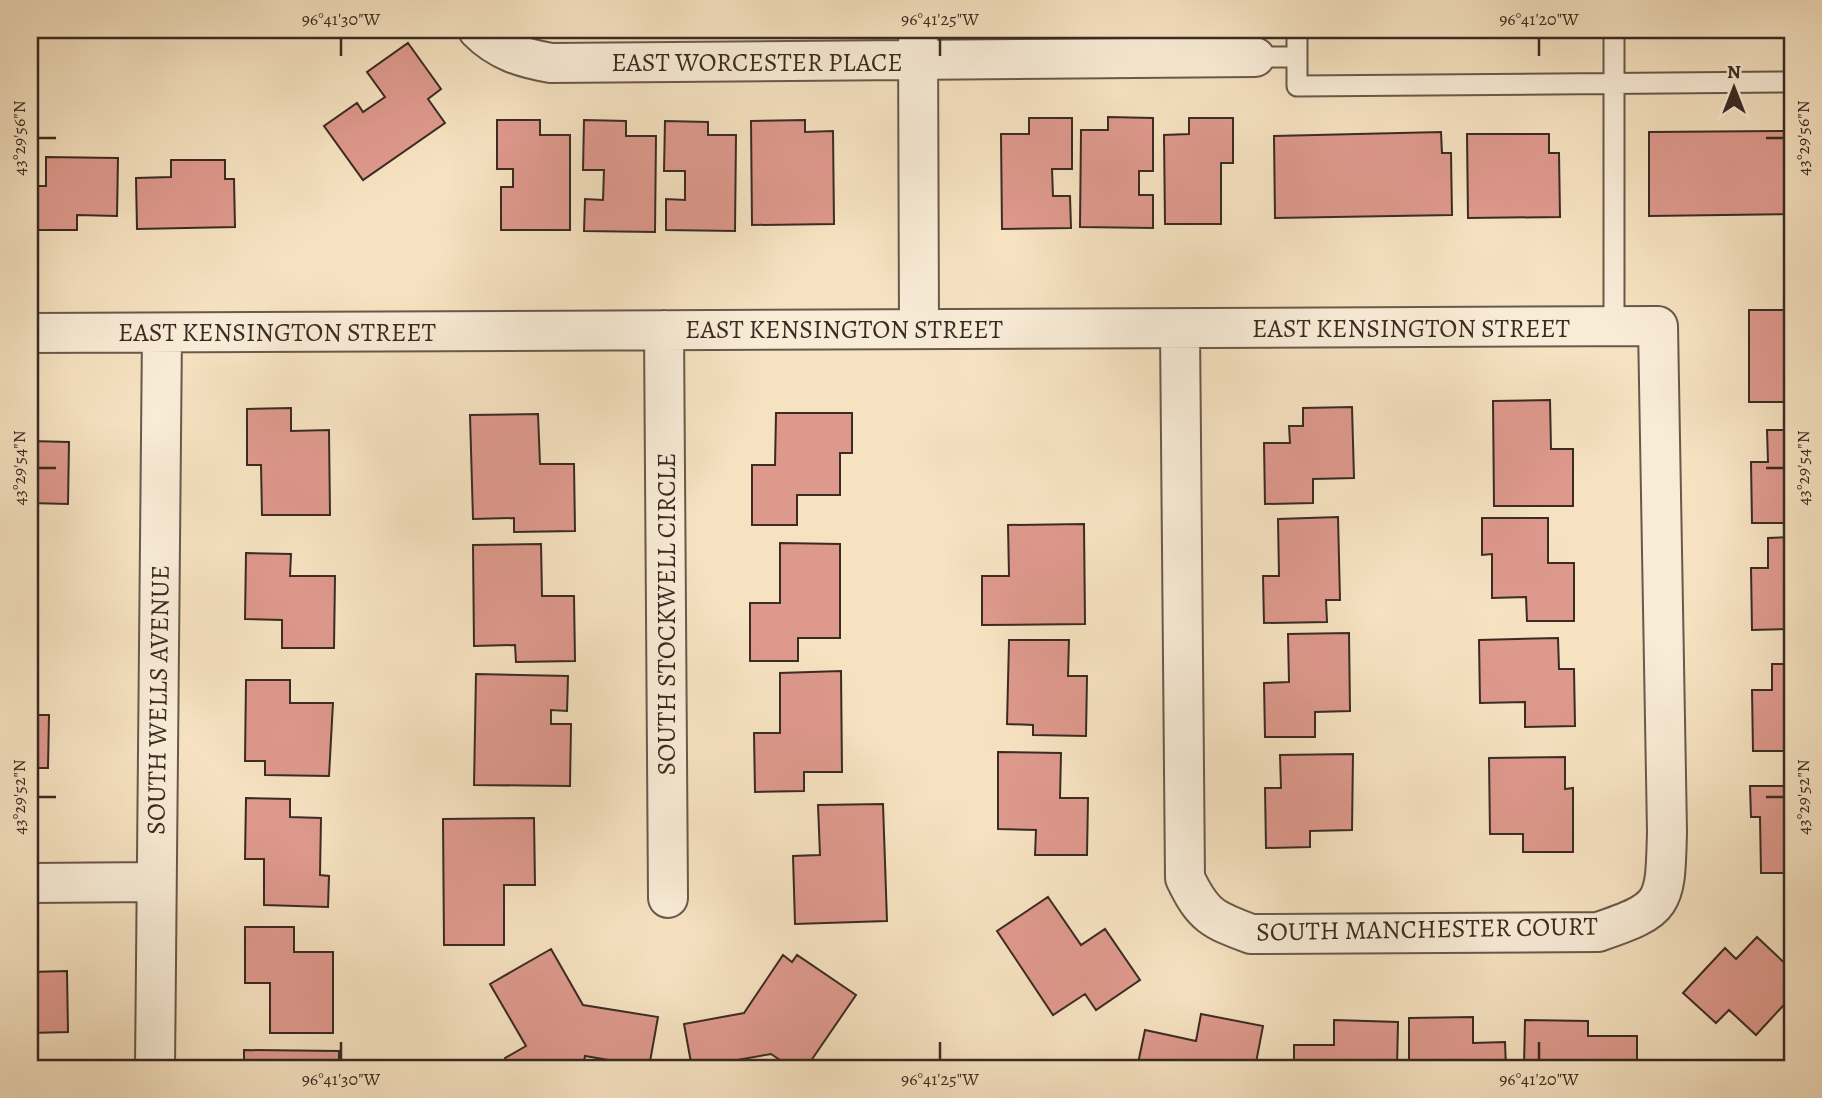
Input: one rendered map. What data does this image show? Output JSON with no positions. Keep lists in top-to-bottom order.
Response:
{
  "streets": {
    "street": [
      "EAST WORCESTER PLACE",
      "EAST KENSINGTON STREET",
      "SOUTH STOCKWELL CIRCLE",
      "SOUTH WELLS AVENUE",
      "SOUTH MANCHESTER COURT"
    ]
  },
  "crossings": [
    ["EAST KENSINGTON STREET", "SOUTH STOCKWELL CIRCLE"],
    ["EAST KENSINGTON STREET", "SOUTH WELLS AVENUE"],
    ["EAST KENSINGTON STREET", "SOUTH MANCHESTER COURT"]
  ],
  "north": "top",
  "coordinates": [
    "96°41'30\"W",
    "96°41'25\"W",
    "96°41'20\"W",
    "43°29'56\"N",
    "43°29'54\"N",
    "43°29'52\"N"
  ]
}
